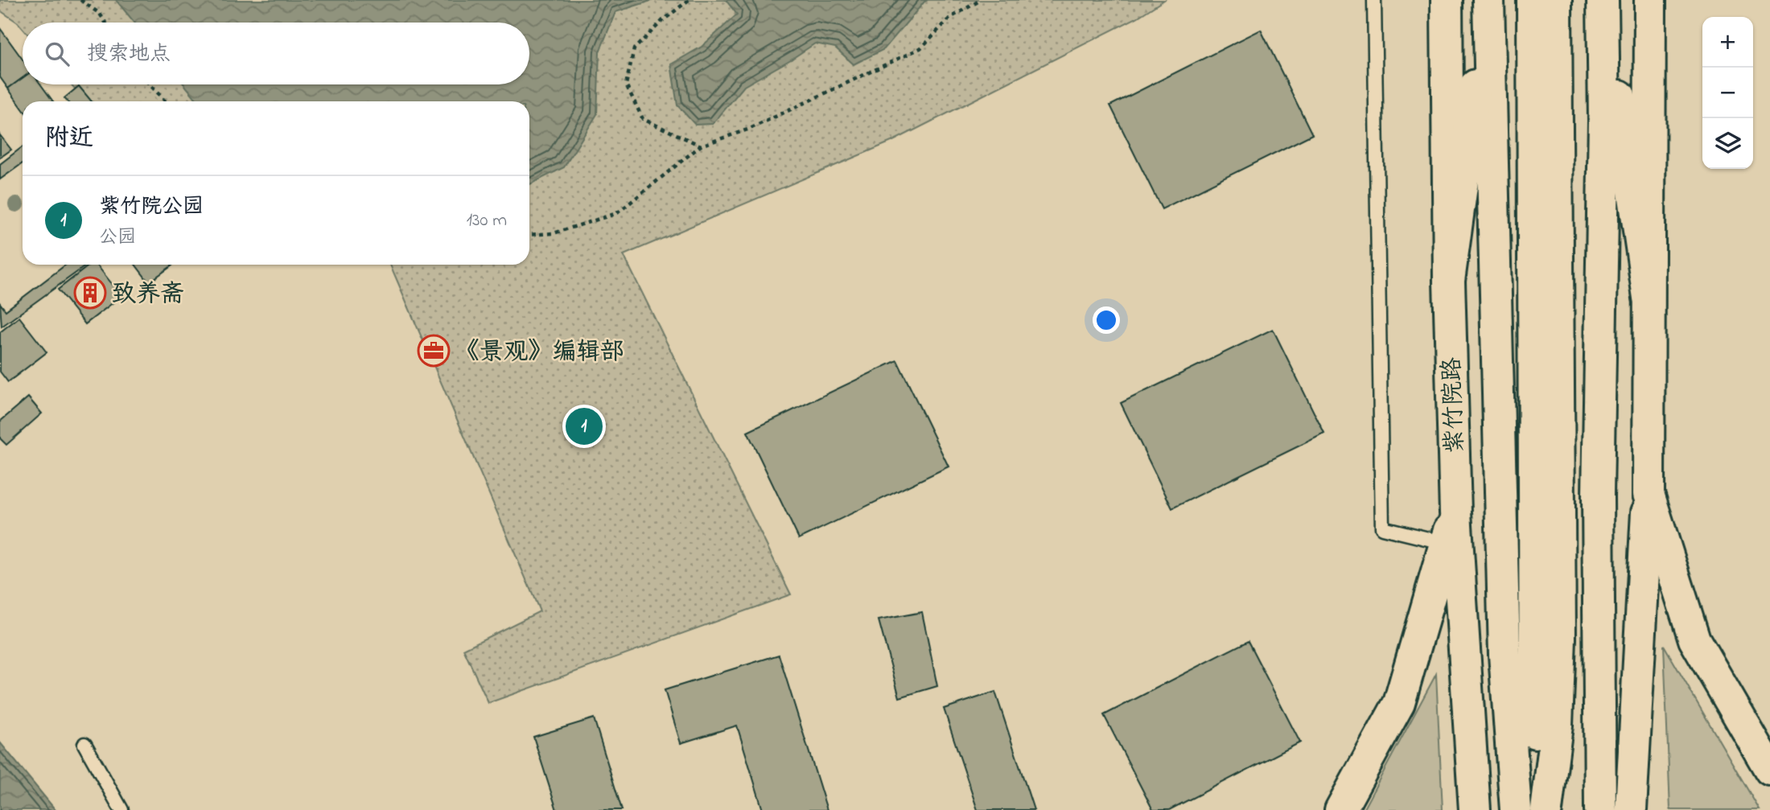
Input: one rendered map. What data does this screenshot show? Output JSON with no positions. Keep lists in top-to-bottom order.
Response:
{
  "streets": {
    "main road": ["紫竹院路"]
  },
  "places": {
    "building": ["致养斋"],
    "office": ["《景观》编辑部"]
  },
  "page": {
    "map_buttons": ["+", "−"],
    "search": "搜索地点",
    "heading": "附近",
    "list": [
      {
        "mark": "1",
        "name": "紫竹院公园",
        "note": "公园",
        "value": "130 m"
      }
    ],
    "pins": "1"
  }
}
